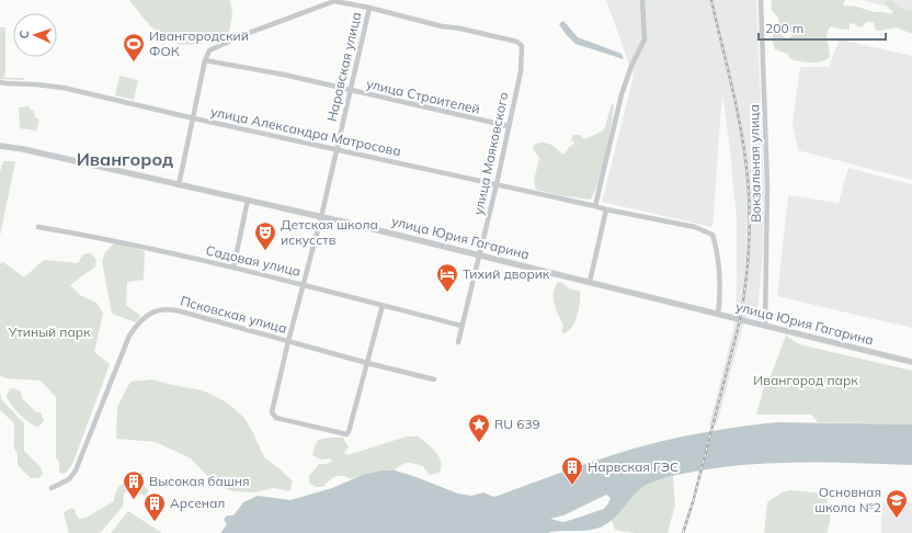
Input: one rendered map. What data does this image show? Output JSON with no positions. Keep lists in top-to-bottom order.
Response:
{
  "streets": {
    "street": [
      "Наровская улица",
      "улица Строителей",
      "улица Александра Матросова",
      "улица Маяковского",
      "Вокзальная улица",
      "улица Юрия Гагарина",
      "Садовая улица",
      "Псковская улица"
    ]
  },
  "crossings": [
    ["Наровская улица", "улица Строителей"],
    ["Наровская улица", "улица Александра Матросова"],
    ["Наровская улица", "улица Маяковского"],
    ["Наровская улица", "улица Юрия Гагарина"],
    ["Наровская улица", "Садовая улица"],
    ["Наровская улица", "Псковская улица"],
    ["улица Строителей", "улица Маяковского"],
    ["улица Александра Матросова", "улица Маяковского"],
    ["улица Александра Матросова", "улица Юрия Гагарина"],
    ["улица Маяковского", "улица Юрия Гагарина"],
    ["улица Маяковского", "Садовая улица"],
    ["Вокзальная улица", "улица Юрия Гагарина"]
  ],
  "districts": ["Ивангород"],
  "parks": ["Утиный парк", "Ивангород парк"],
  "places": {
    "sports": ["Ивангородский ФОК"],
    "theatre": ["Детская школа искусств"],
    "hotel": ["Тихий дворик"],
    "place": ["RU 639"],
    "building": ["Нарвская ГЭС", "Высокая башня", "Арсенал"],
    "school or university": ["Основная школа №2"]
  },
  "scale_bar": "200 m",
  "north": "left"
}
